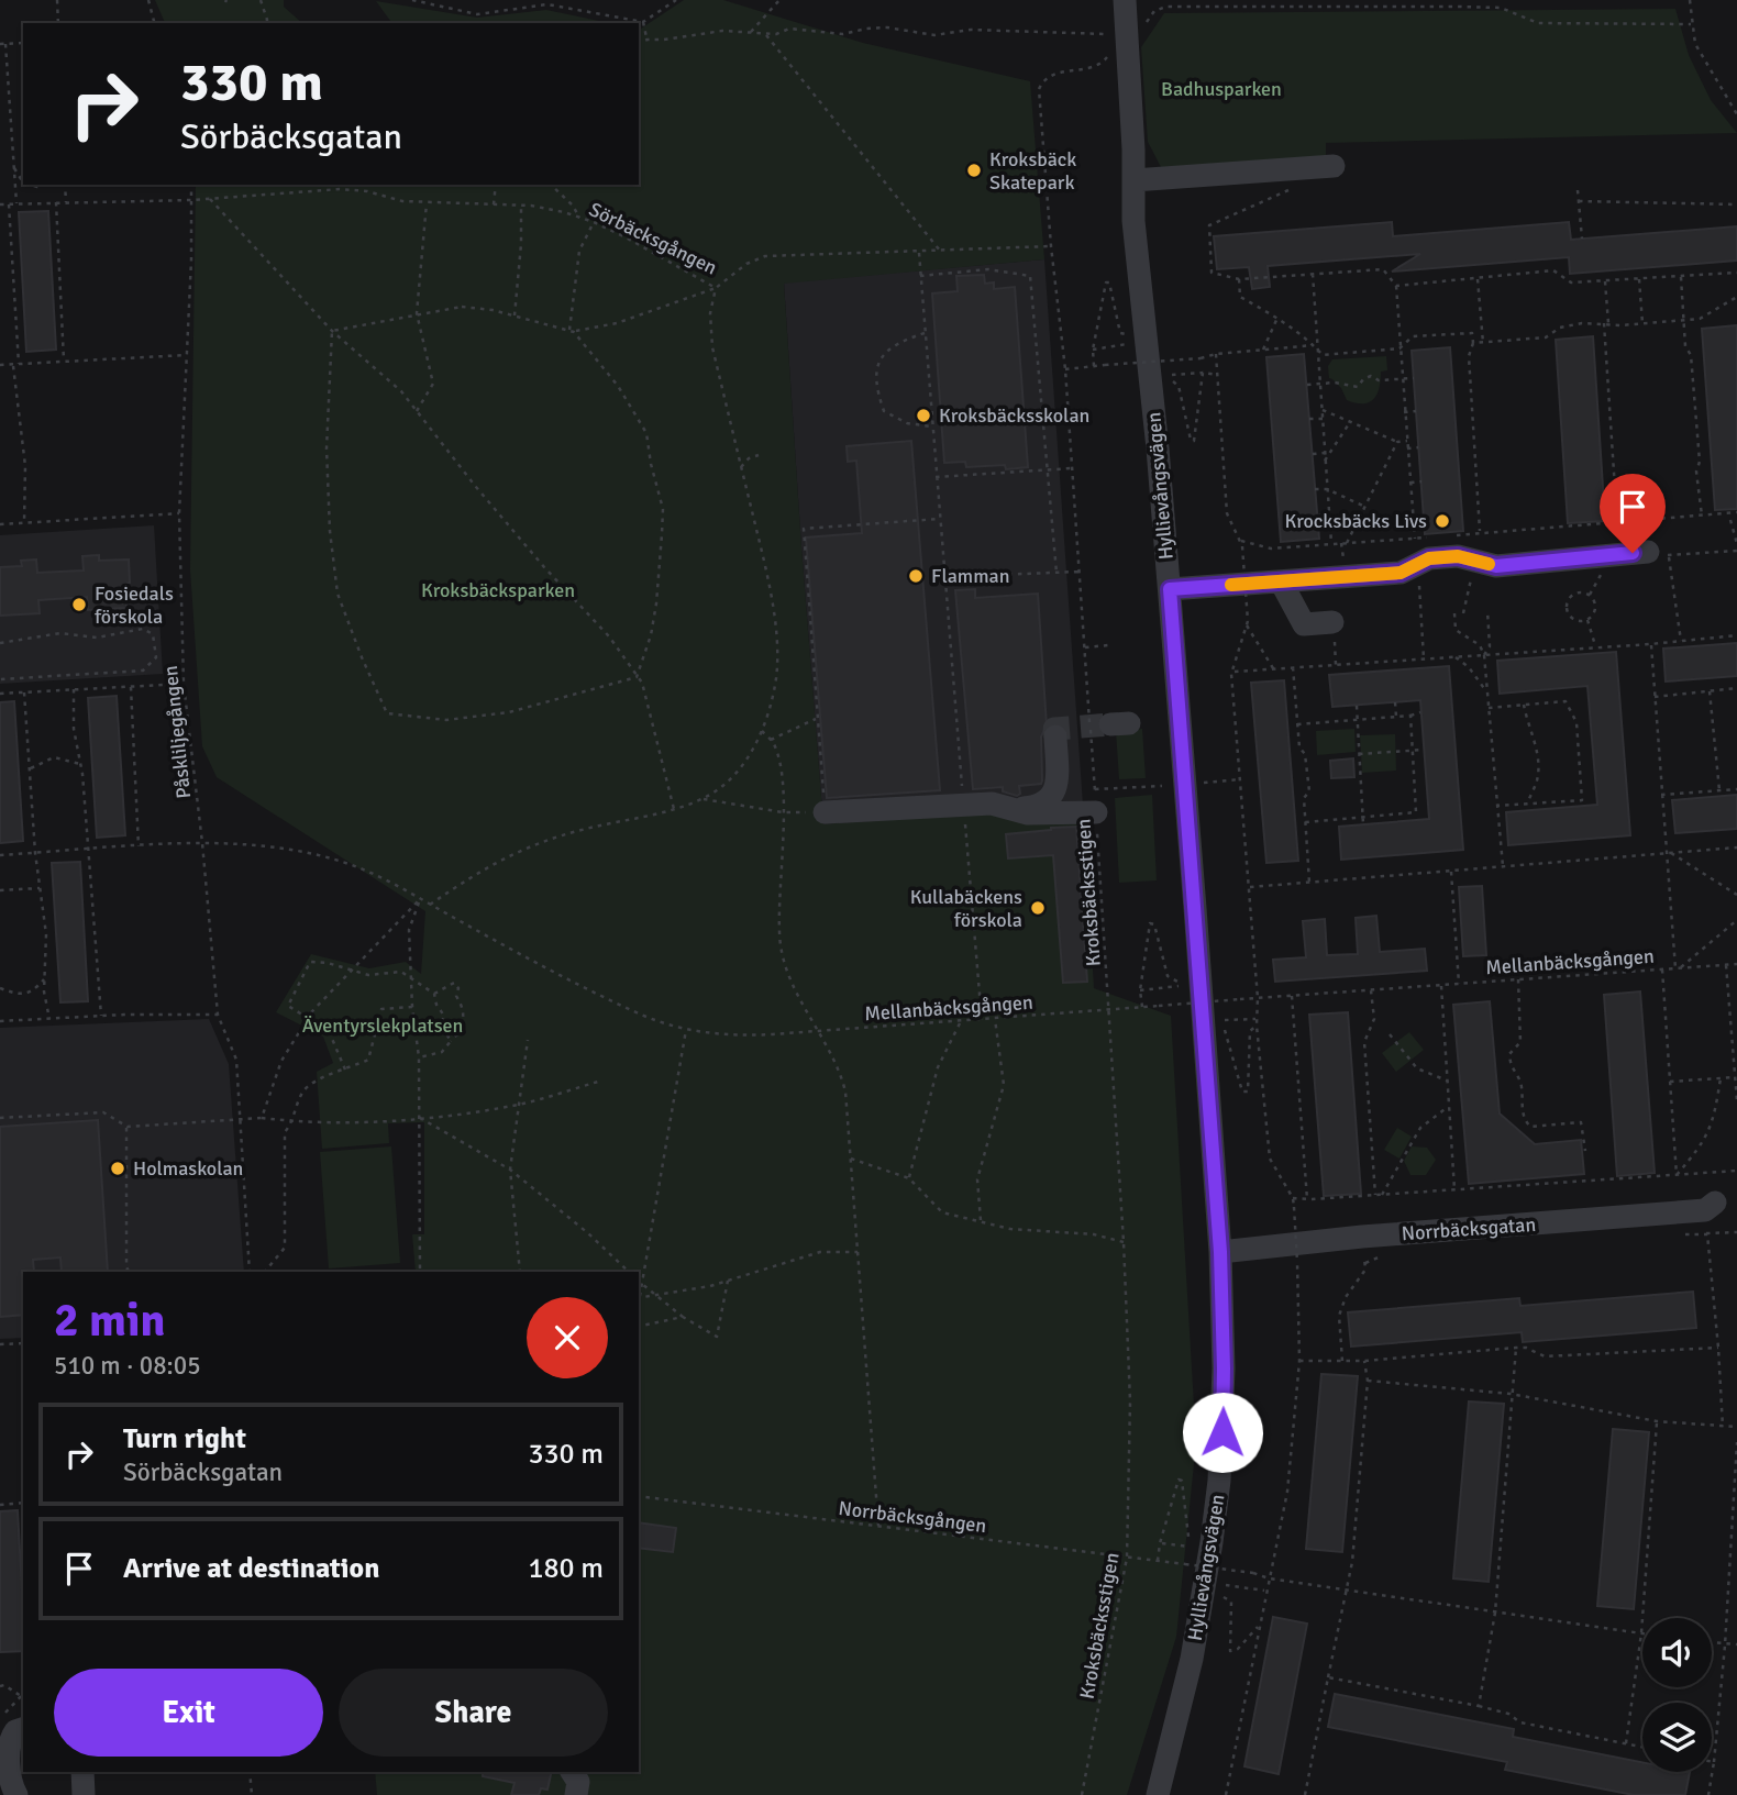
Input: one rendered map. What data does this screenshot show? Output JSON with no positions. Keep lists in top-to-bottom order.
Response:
{
  "streets": {
    "street": ["Hyllievångsvägen", "Norrbäcksgatan"],
    "path": [
      "Sörbäcksgången",
      "Påskliljegången",
      "Kroksbäcksstigen",
      "Mellanbäcksgången",
      "Norrbäcksgången"
    ]
  },
  "crossings": [
    ["Sörbäcksgången", "Påskliljegången"],
    ["Sörbäcksgången", "Kroksbäcksstigen"],
    ["Hyllievångsvägen", "Norrbäcksgatan"],
    ["Påskliljegången", "Mellanbäcksgången"],
    ["Kroksbäcksstigen", "Mellanbäcksgången"],
    ["Kroksbäcksstigen", "Norrbäcksgången"]
  ],
  "parks": ["Badhusparken", "Kroksbäcksparken", "Äventyrslekplatsen"],
  "places": [
    "Kroksbäck Skatepark",
    "Kroksbäcksskolan",
    "Krocksbäcks Livs",
    "Flamman",
    "Fosiedals förskola",
    "Kullabäckens förskola",
    "Holmaskolan"
  ],
  "page": {
    "turn": ["330 m", "Sörbäcksgatan"],
    "heading": ["2 min", "510 m · 08:05"],
    "list": [
      {
        "name": "Turn right",
        "note": "Sörbäcksgatan",
        "value": "330 m"
      },
      {
        "name": "Arrive at destination",
        "value": "180 m"
      }
    ],
    "buttons": ["Exit", "Share"]
  }
}
